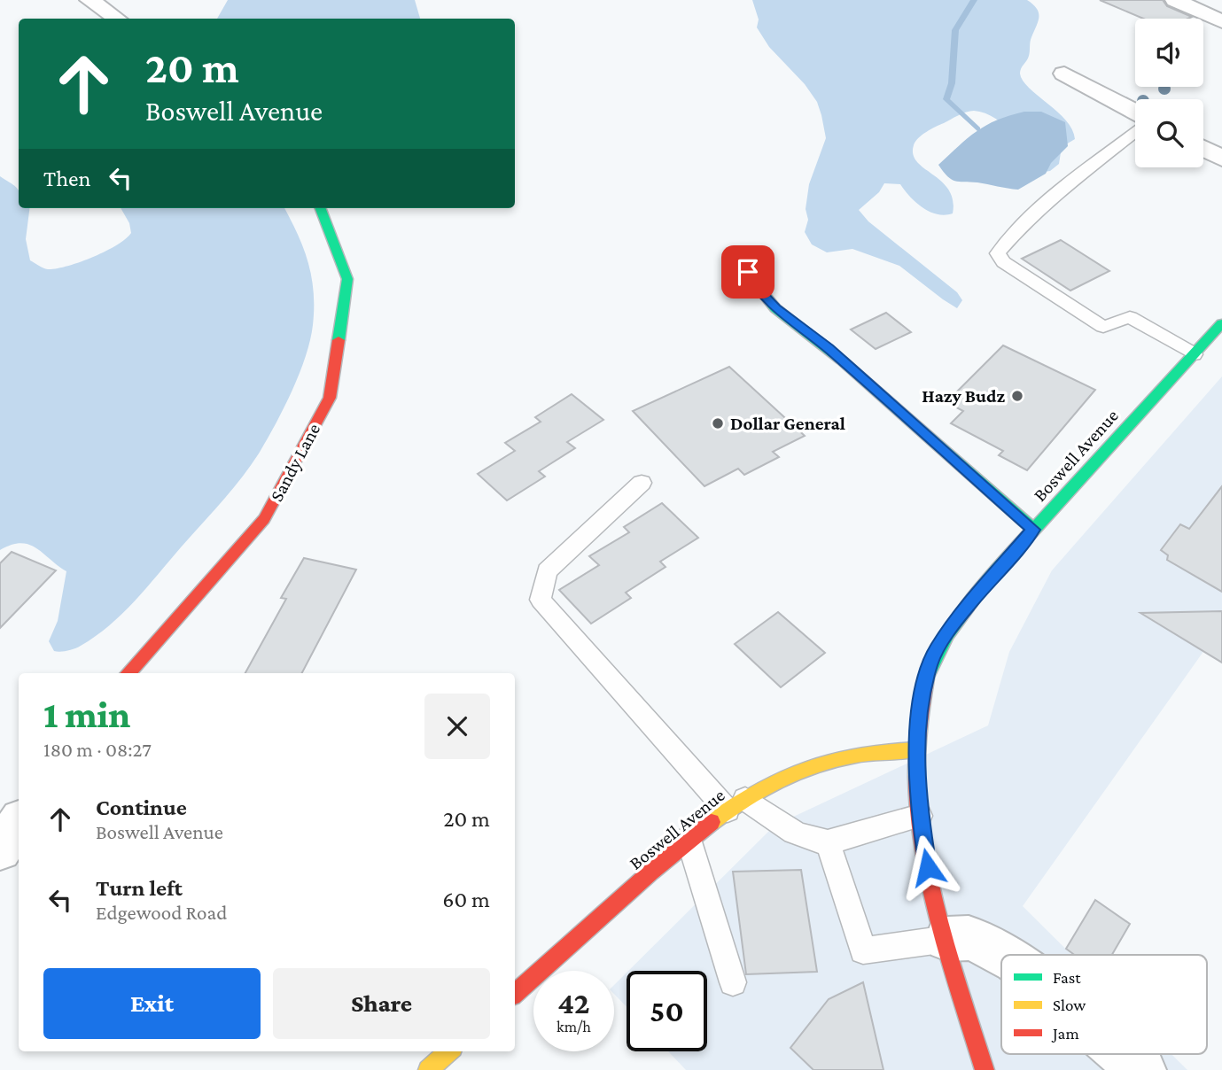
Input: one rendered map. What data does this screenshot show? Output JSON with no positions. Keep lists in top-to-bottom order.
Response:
{
  "streets": {
    "street": ["Boswell Avenue", "Sandy Lane"]
  },
  "places": ["Hazy Budz", "Dollar General"],
  "legend": ["Fast", "Slow", "Jam"],
  "page": {
    "turn": ["20 m", "Boswell Avenue"],
    "then": "Then",
    "heading": ["1 min", "180 m · 08:27"],
    "list": [
      {
        "name": "Continue",
        "note": "Boswell Avenue",
        "value": "20 m"
      },
      {
        "name": "Turn left",
        "note": "Edgewood Road",
        "value": "60 m"
      }
    ],
    "buttons": ["Exit", "Share"],
    "speed": "42 km/h",
    "limit": "50"
  }
}
